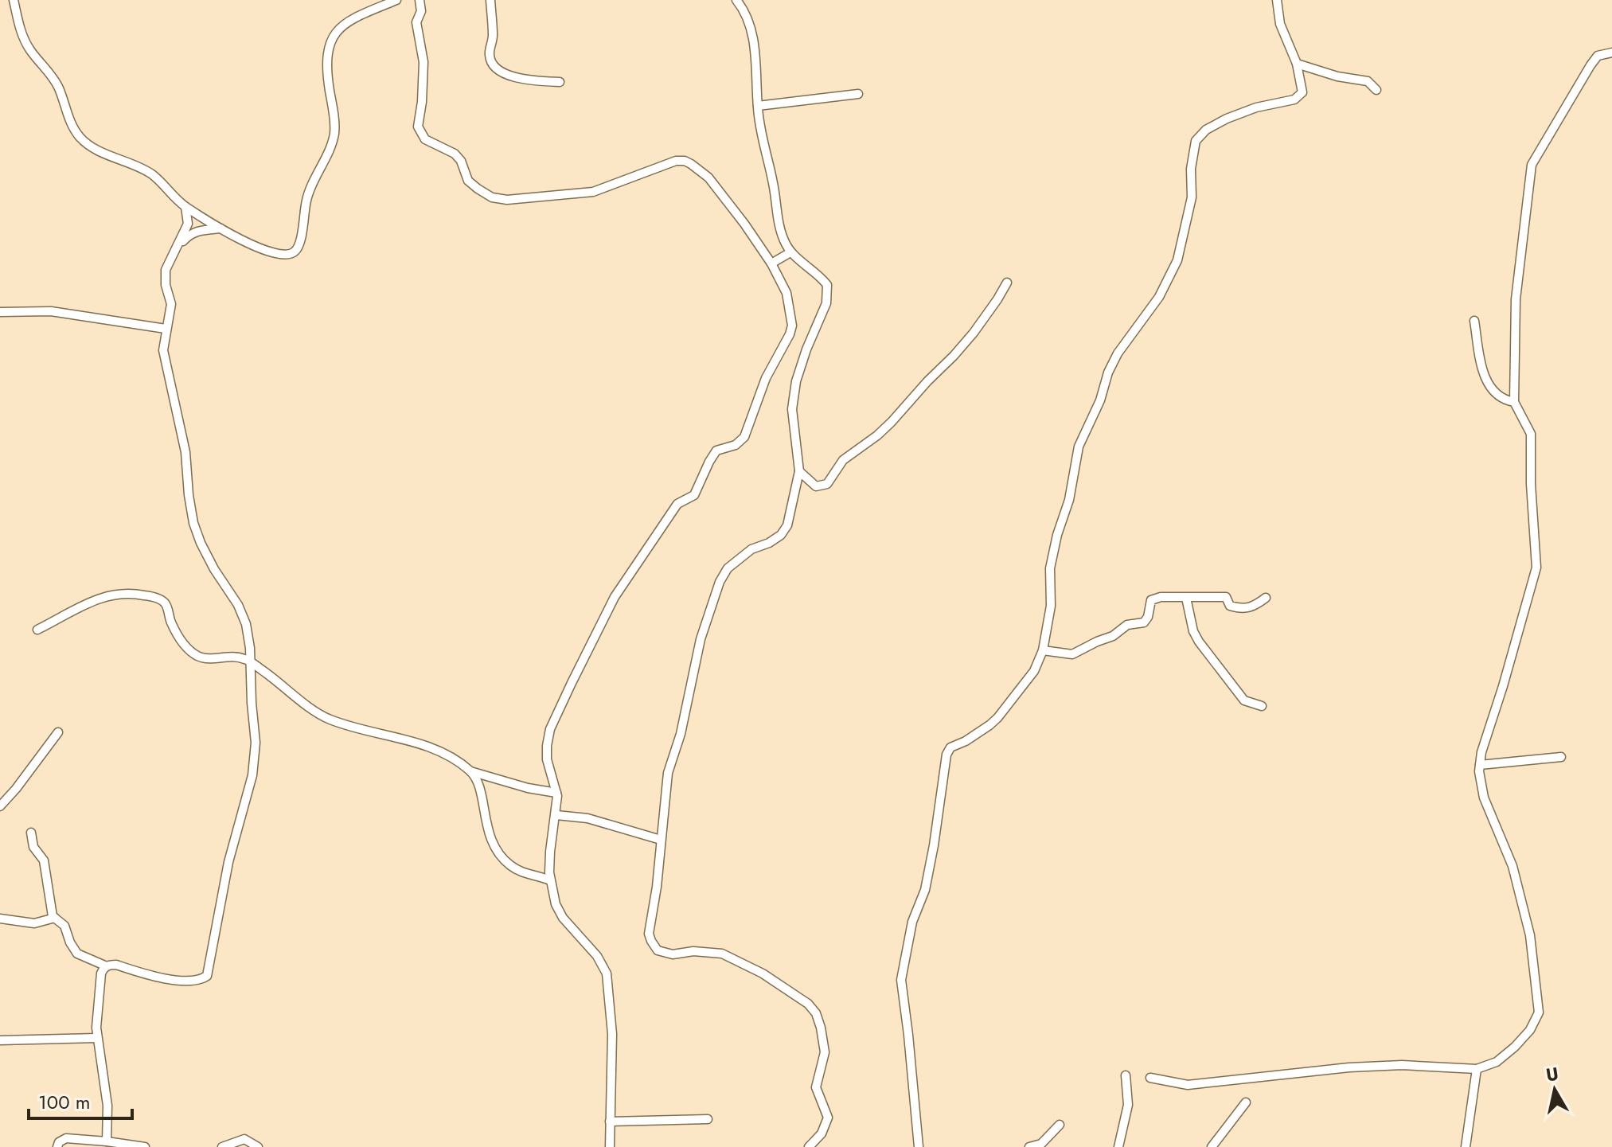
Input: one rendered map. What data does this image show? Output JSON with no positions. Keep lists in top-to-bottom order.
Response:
{
  "scale_bar": "100 m",
  "north": "top"
}
